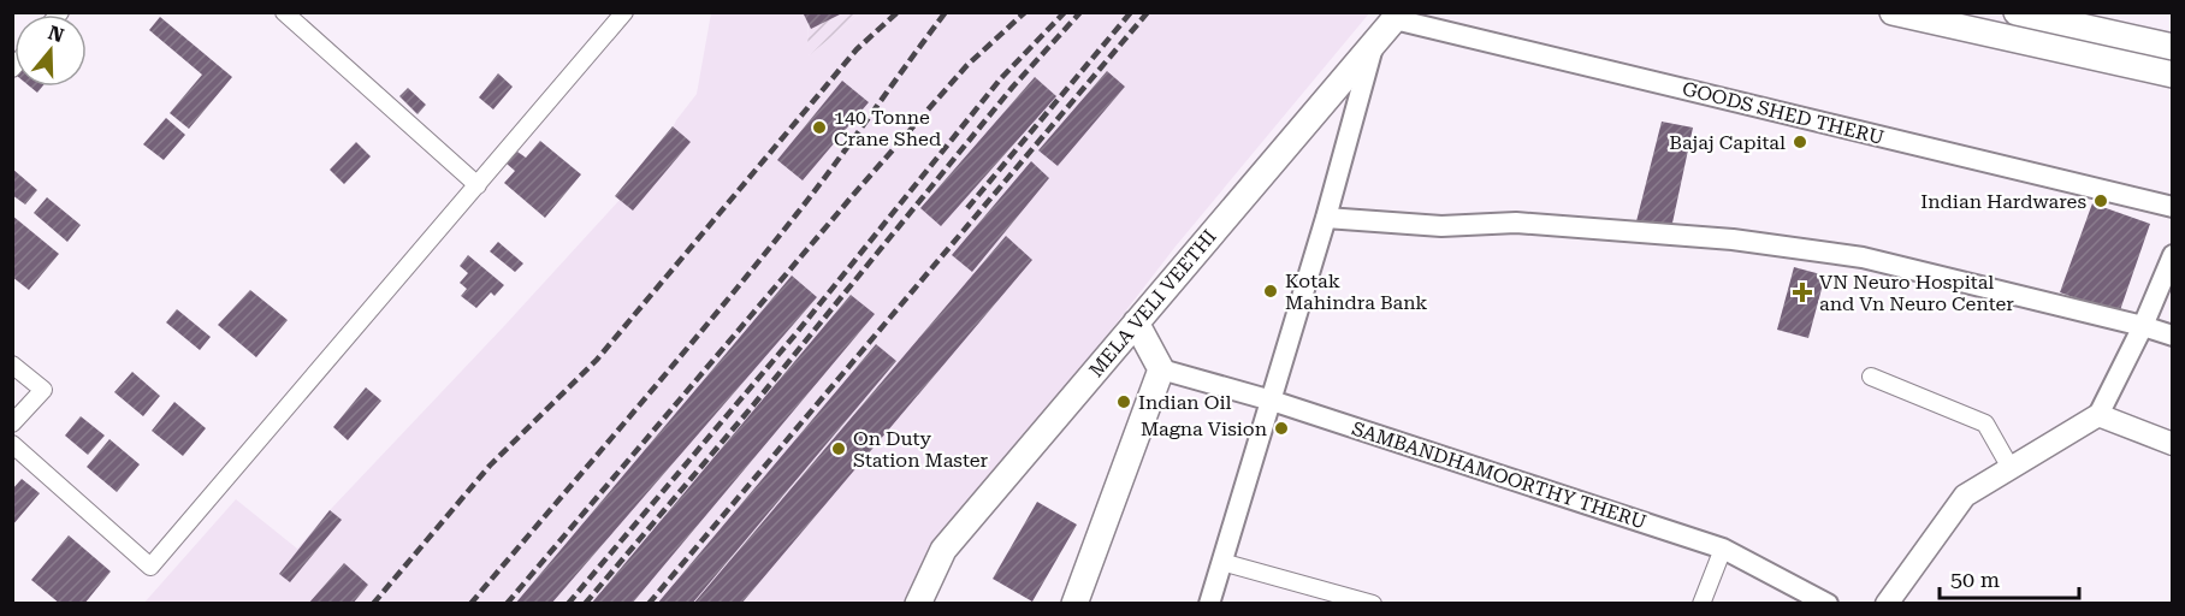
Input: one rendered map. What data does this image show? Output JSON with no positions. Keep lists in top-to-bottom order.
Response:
{
  "streets": {
    "main road": ["MELA VELI VEETHI"],
    "street": ["GOODS SHED THERU", "SAMBANDHAMOORTHY THERU"]
  },
  "crossings": [
    ["GOODS SHED THERU", "MELA VELI VEETHI"]
  ],
  "places": {
    "other": [
      "140 Tonne Crane Shed",
      "Bajaj Capital",
      "Indian Hardwares",
      "Kotak Mahindra Bank",
      "Indian Oil",
      "Magna Vision",
      "On Duty Station Master"
    ],
    "health": ["VN Neuro Hospital and Vn Neuro Center"]
  },
  "scale_bar": "50 m",
  "north": "top"
}
